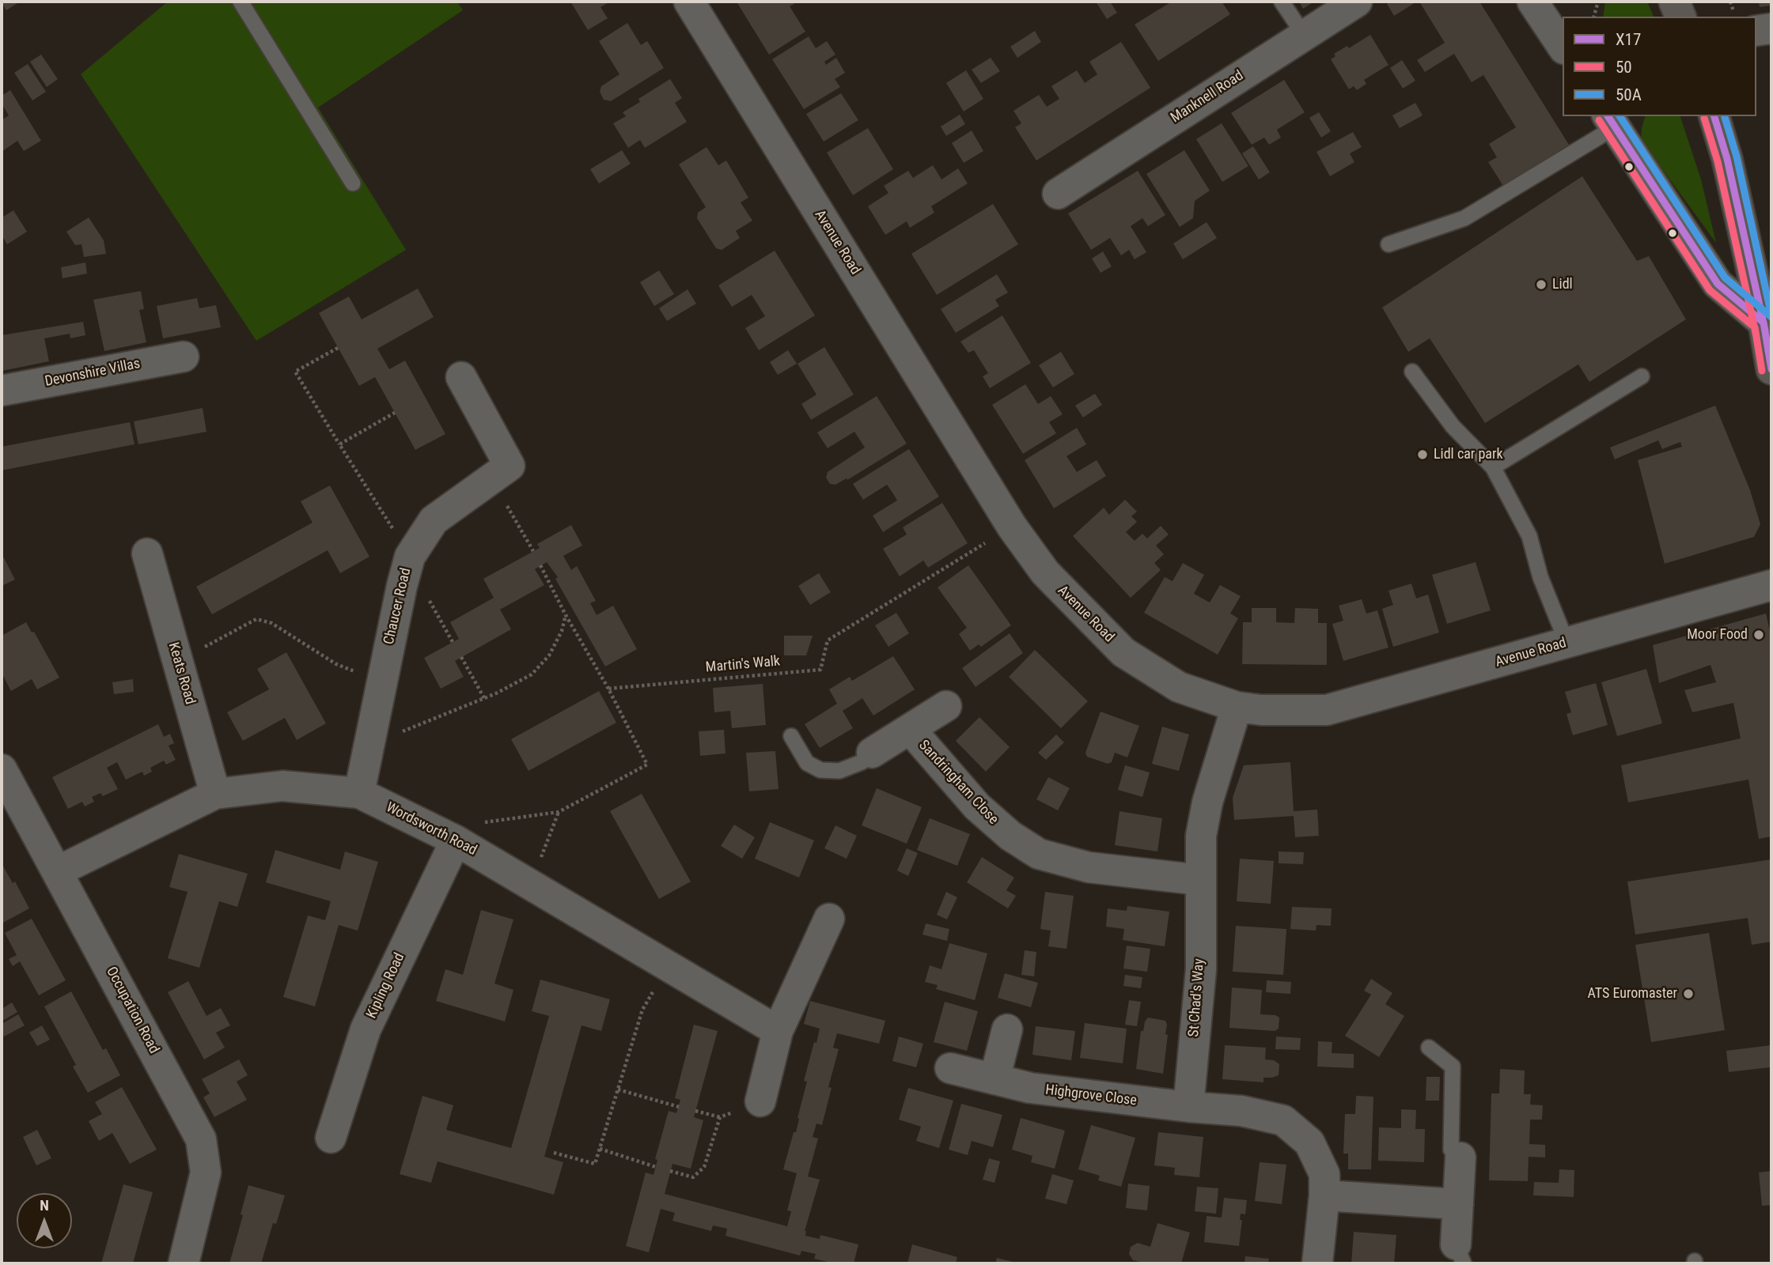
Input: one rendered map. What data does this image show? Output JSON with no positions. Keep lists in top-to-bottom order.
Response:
{
  "streets": {
    "street": [
      "Manknell Road",
      "Avenue Road",
      "Devonshire Villas",
      "Chaucer Road",
      "Keats Road",
      "Sandringham Close",
      "Wordsworth Road",
      "Kipling Road",
      "St Chad's Way",
      "Occupation Road",
      "Highgrove Close"
    ],
    "path": ["Martin's Walk"]
  },
  "crossings": [
    ["Avenue Road", "Martin's Walk"],
    ["Avenue Road", "St Chad's Way"],
    ["Chaucer Road", "Wordsworth Road"],
    ["Keats Road", "Wordsworth Road"],
    ["Sandringham Close", "St Chad's Way"],
    ["Wordsworth Road", "Kipling Road"],
    ["Wordsworth Road", "Occupation Road"],
    ["St Chad's Way", "Highgrove Close"]
  ],
  "places": [
    "Lidl",
    "Lidl car park",
    "Moor Food",
    "ATS Euromaster"
  ],
  "lines": ["transit line X17", "transit line 50A", "transit line 50"],
  "legend": ["X17", "50", "50A"],
  "north": "top"
}
